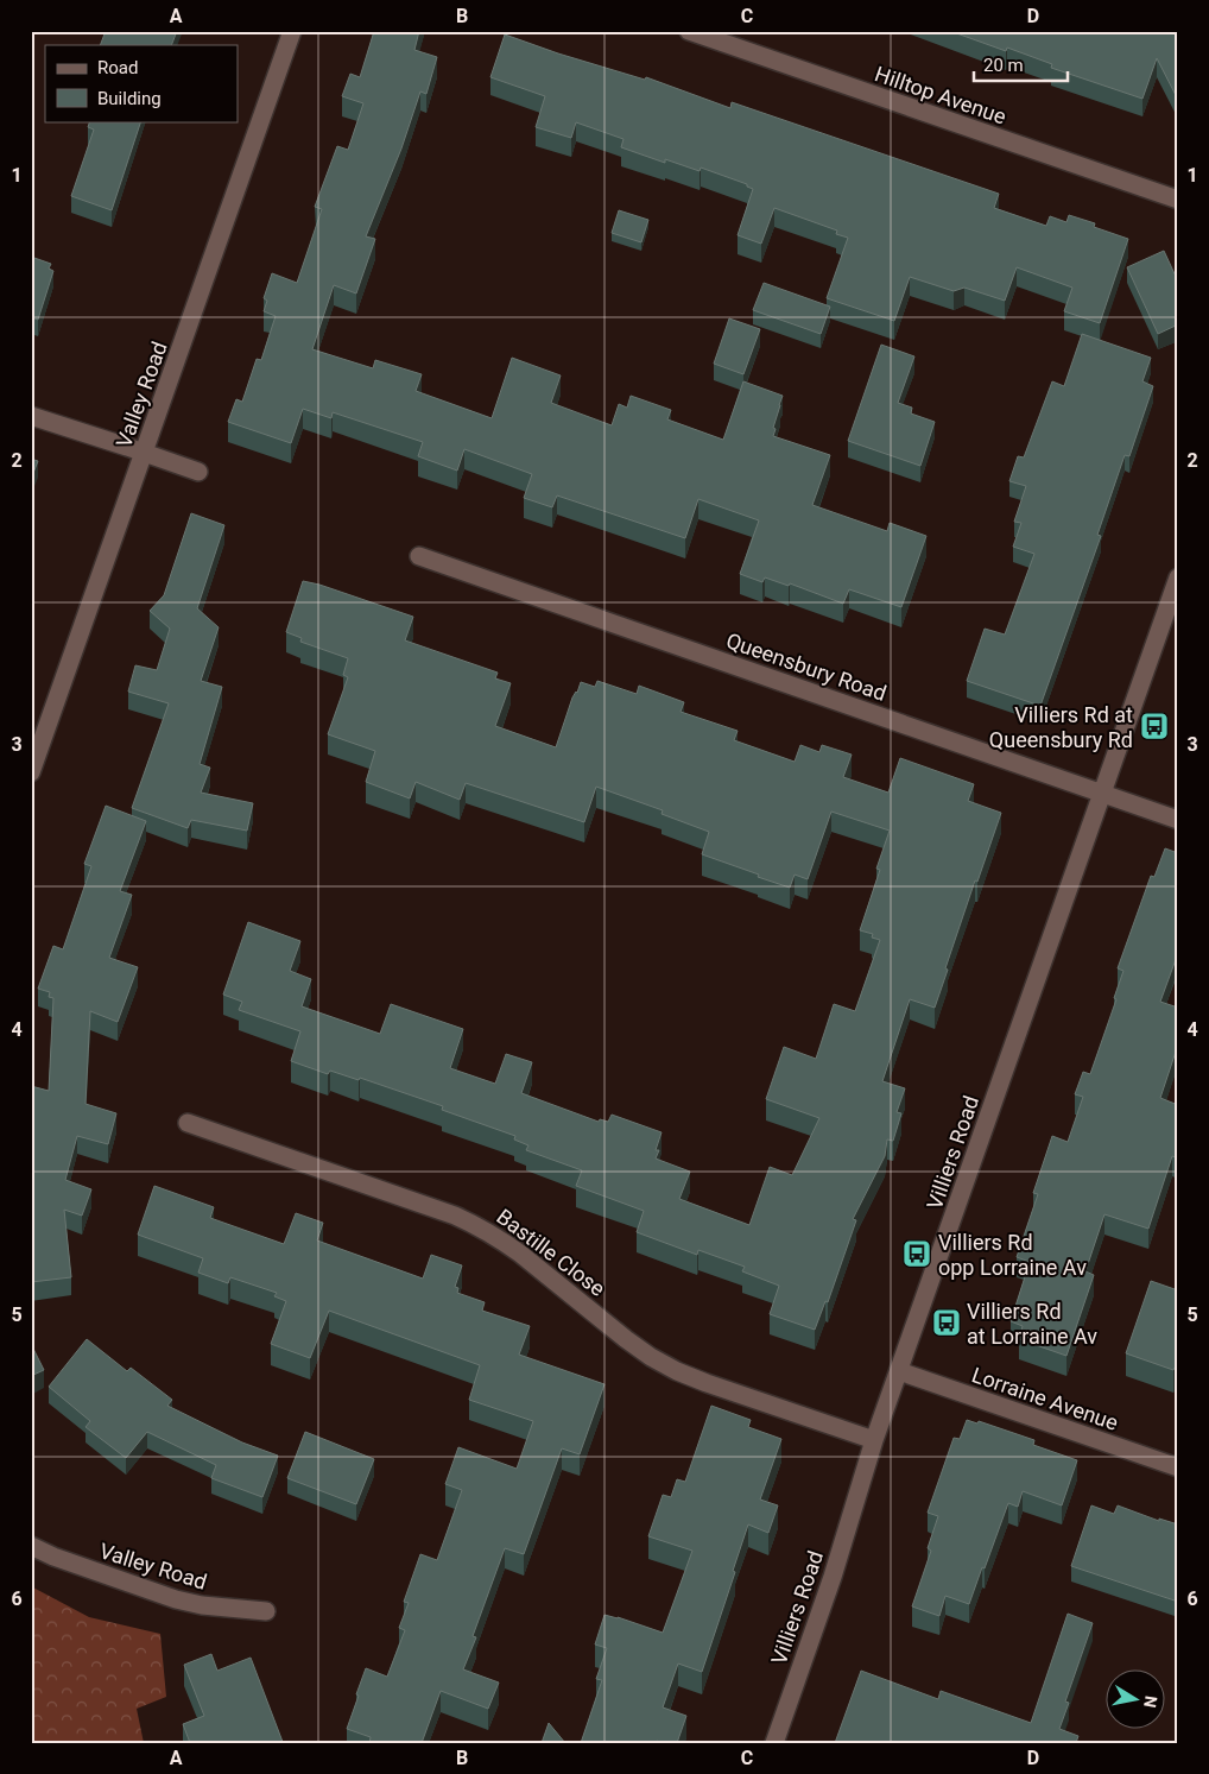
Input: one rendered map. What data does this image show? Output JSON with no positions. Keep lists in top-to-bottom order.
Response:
{
  "streets": {
    "street": [
      "Hilltop Avenue",
      "Valley Road",
      "Queensbury Road",
      "Villiers Road",
      "Bastille Close",
      "Lorraine Avenue"
    ]
  },
  "crossings": [
    ["Queensbury Road", "Villiers Road"],
    ["Villiers Road", "Bastille Close"],
    ["Villiers Road", "Lorraine Avenue"]
  ],
  "places": {
    "bus stop": ["Villiers Rd at Queensbury Rd", "Villiers Rd opp Lorraine Av", "Villiers Rd at Lorraine Av"]
  },
  "legend": ["Road", "Building"],
  "scale_bar": "20 m",
  "north": "right",
  "grid": {
    "columns": [
      "A",
      "B",
      "C",
      "D"
    ],
    "rows": [
      "1",
      "2",
      "3",
      "4",
      "5",
      "6"
    ]
  }
}
